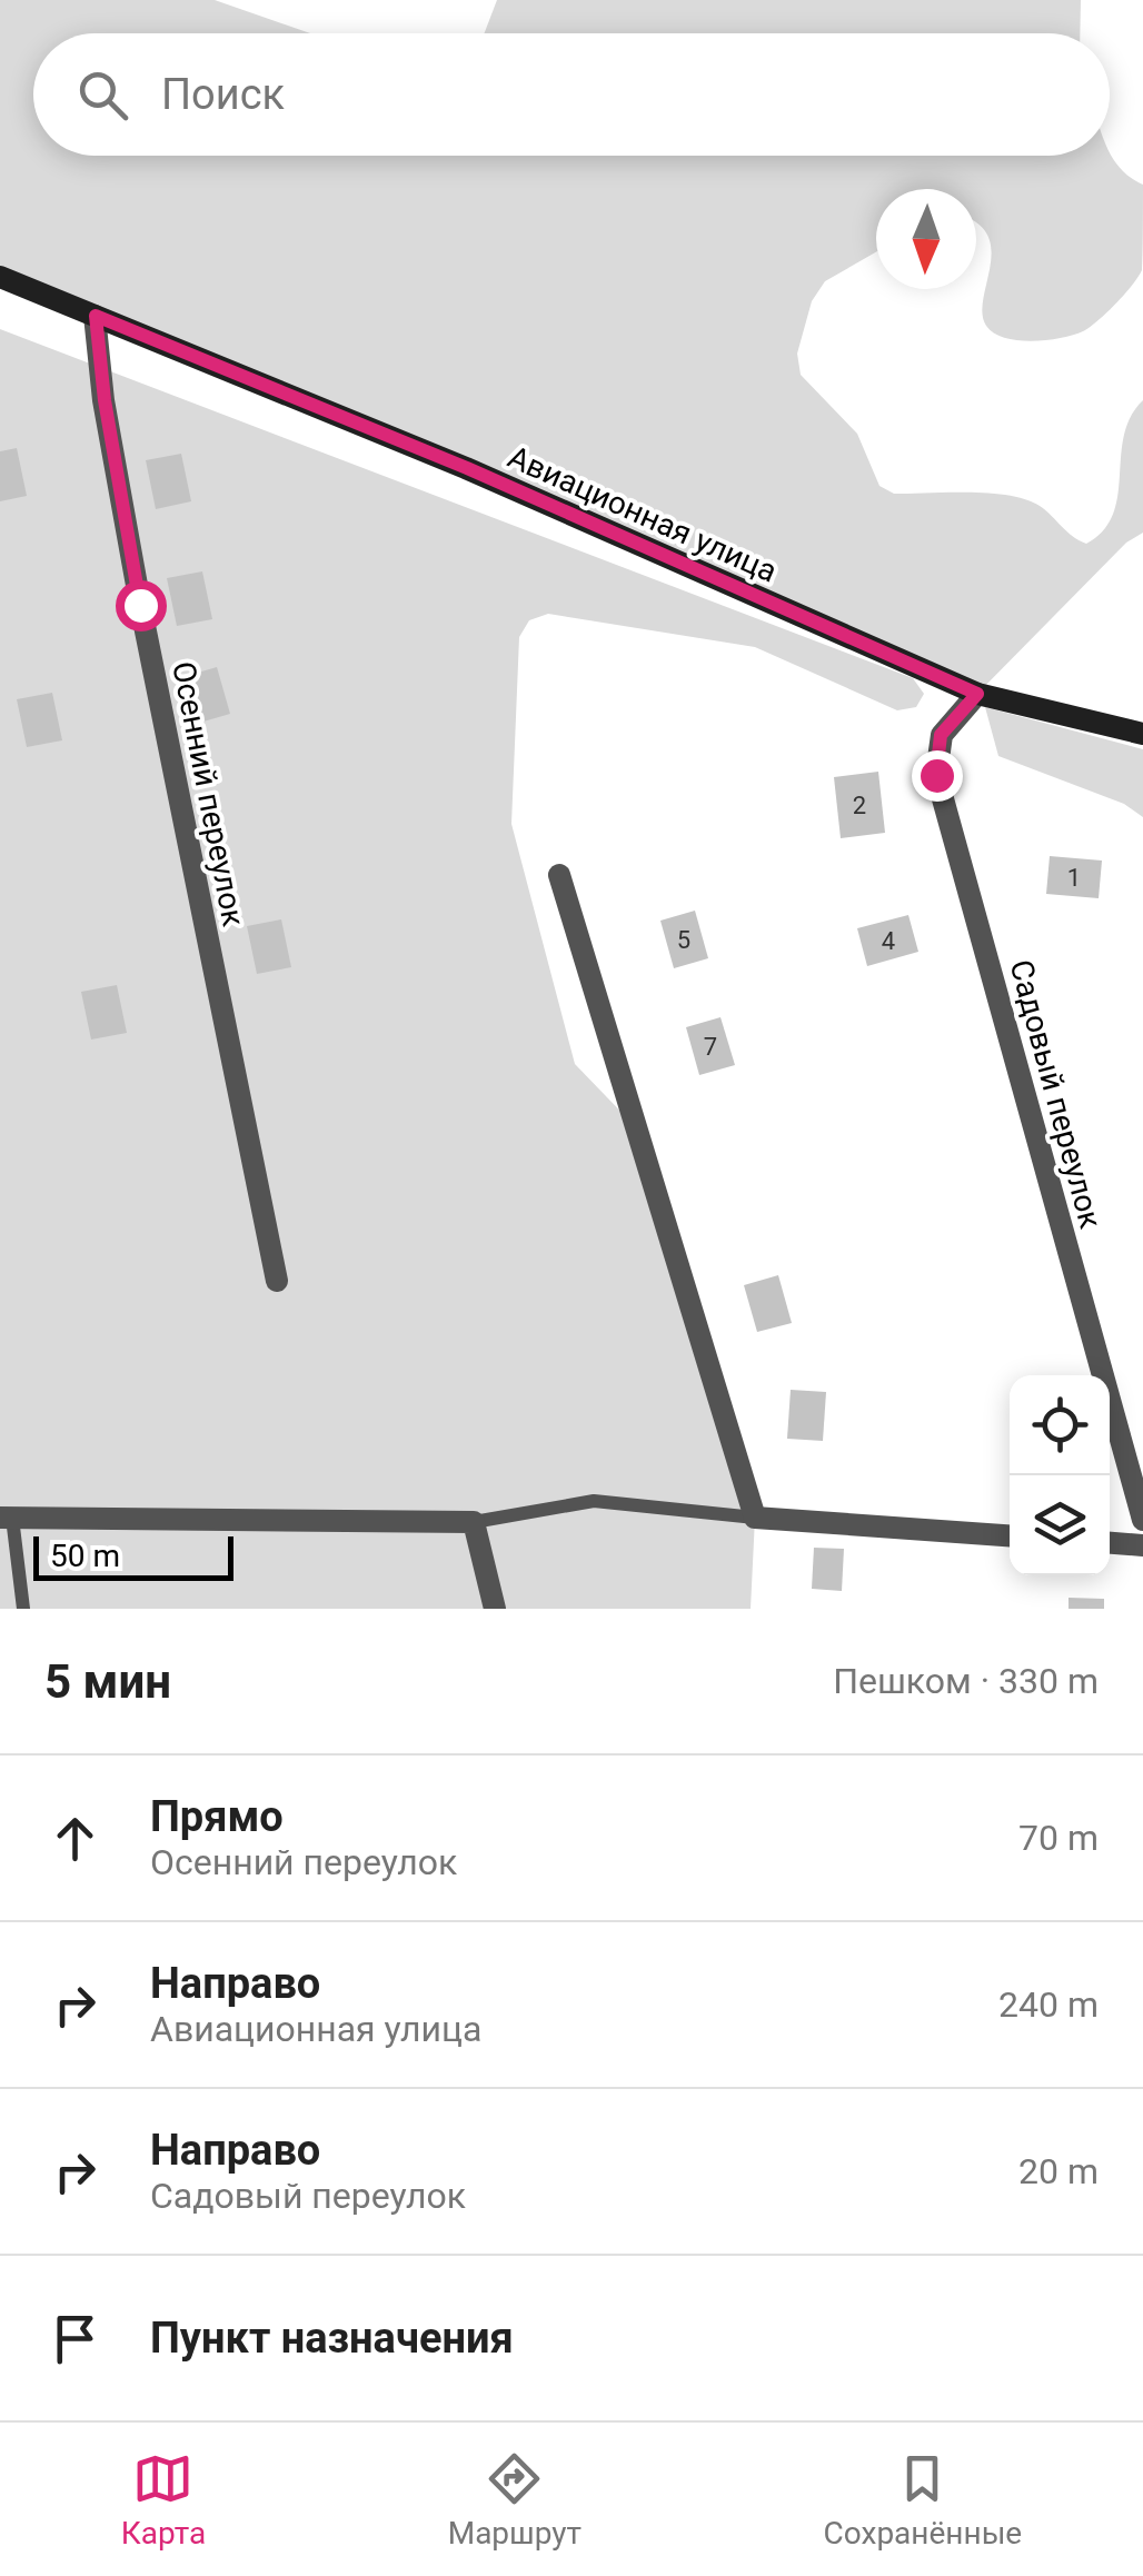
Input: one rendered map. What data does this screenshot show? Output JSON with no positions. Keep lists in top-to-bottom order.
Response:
{
  "streets": {
    "street": ["Авиационная улица", "Осенний переулок", "Садовый переулок"]
  },
  "crossings": [
    ["Авиационная улица", "Осенний переулок"],
    ["Авиационная улица", "Садовый переулок"]
  ],
  "house_numbers": [
    "2",
    "1",
    "5",
    "4",
    "7"
  ],
  "scale_bar": "50 m",
  "north": "bottom",
  "page": {
    "search": "Поиск",
    "scale": "50 m",
    "heading": ["5 мин", "Пешком · 330 m"],
    "list": [
      ["Прямо", "Осенний переулок", "70 m"],
      ["Направо", "Авиационная улица", "240 m"],
      ["Направо", "Садовый переулок", "20 m"],
      "Пункт назначения"
    ],
    "nav": ["Карта", "Маршрут", "Сохранённые"]
  }
}
